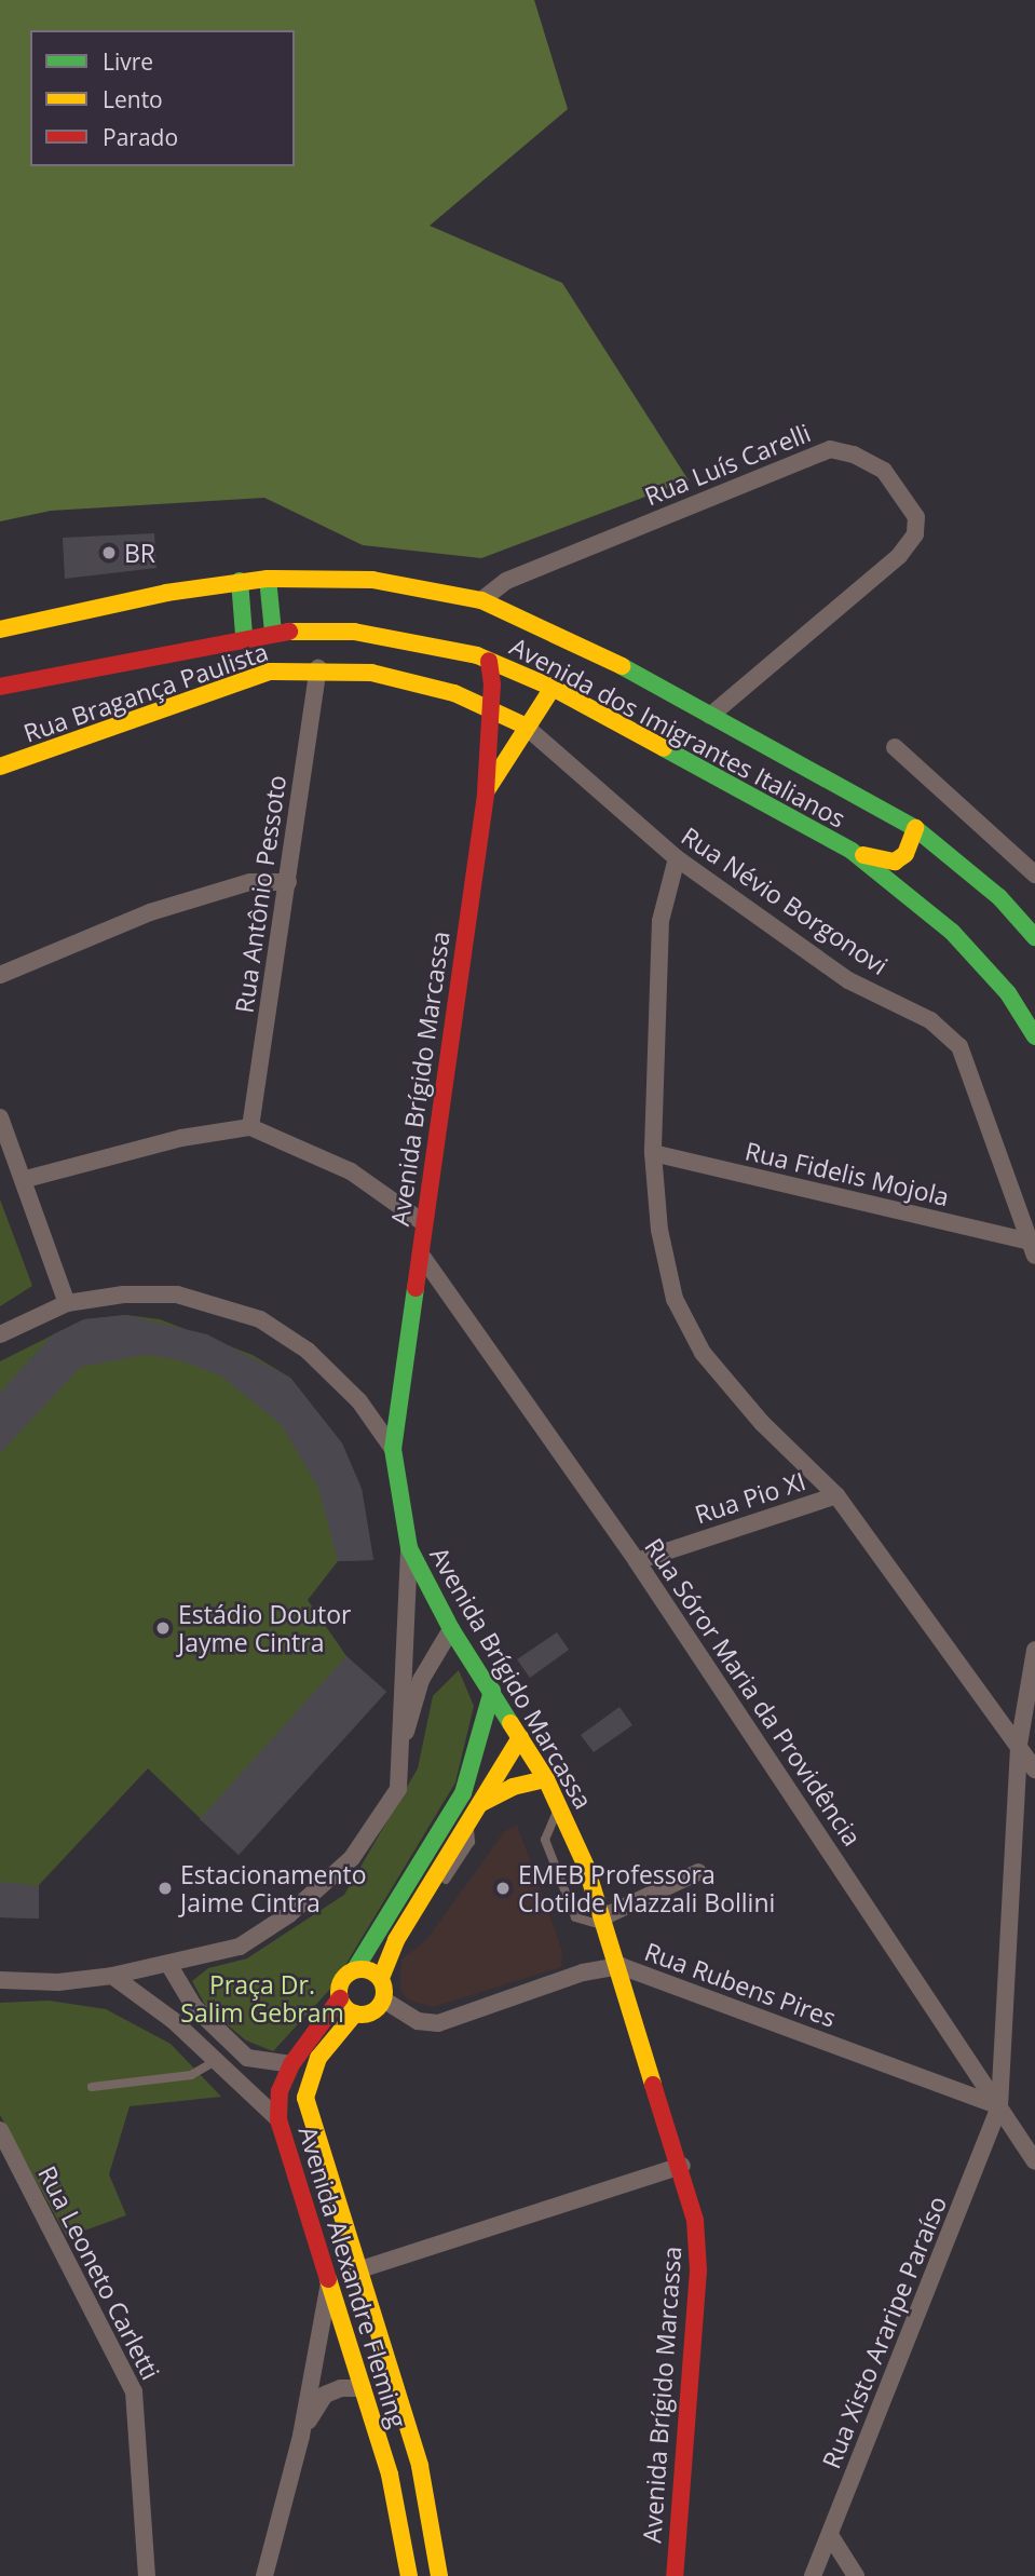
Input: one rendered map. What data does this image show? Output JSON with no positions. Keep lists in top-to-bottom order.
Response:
{
  "streets": {
    "street": [
      "Rua Luís Carelli",
      "Rua Bragança Paulista",
      "Avenida dos Imigrantes Italianos",
      "Rua Antônio Pessoto",
      "Rua Névio Borgonovi",
      "Avenida Brígido Marcassa",
      "Rua Fidelis Mojola",
      "Rua Pio XI",
      "Rua Sóror Maria da Providência",
      "Rua Rubens Pires",
      "Rua Leoneto Carletti",
      "Avenida Alexandre Fleming",
      "Rua Xisto Araripe Paraíso"
    ]
  },
  "crossings": [
    ["Rua Luís Carelli", "Avenida dos Imigrantes Italianos"],
    ["Rua Bragança Paulista", "Rua Antônio Pessoto"],
    ["Rua Bragança Paulista", "Rua Névio Borgonovi"],
    ["Rua Bragança Paulista", "Avenida Brígido Marcassa"],
    ["Avenida dos Imigrantes Italianos", "Avenida Brígido Marcassa"],
    ["Rua Névio Borgonovi", "Avenida Brígido Marcassa"],
    ["Rua Névio Borgonovi", "Rua Fidelis Mojola"],
    ["Avenida Brígido Marcassa", "Rua Sóror Maria da Providência"],
    ["Avenida Brígido Marcassa", "Rua Rubens Pires"],
    ["Rua Pio XI", "Rua Sóror Maria da Providência"],
    ["Rua Sóror Maria da Providência", "Rua Rubens Pires"],
    ["Rua Sóror Maria da Providência", "Rua Xisto Araripe Paraíso"],
    ["Rua Rubens Pires", "Avenida Alexandre Fleming"],
    ["Rua Rubens Pires", "Rua Xisto Araripe Paraíso"]
  ],
  "parks": ["Praça Dr. Salim Gebram"],
  "places": [
    "BR",
    "Estádio Doutor Jayme Cintra",
    "Estacionamento Jaime Cintra",
    "EMEB Professora Clotilde Mazzali Bollini"
  ],
  "legend": ["Livre", "Lento", "Parado"]
}
